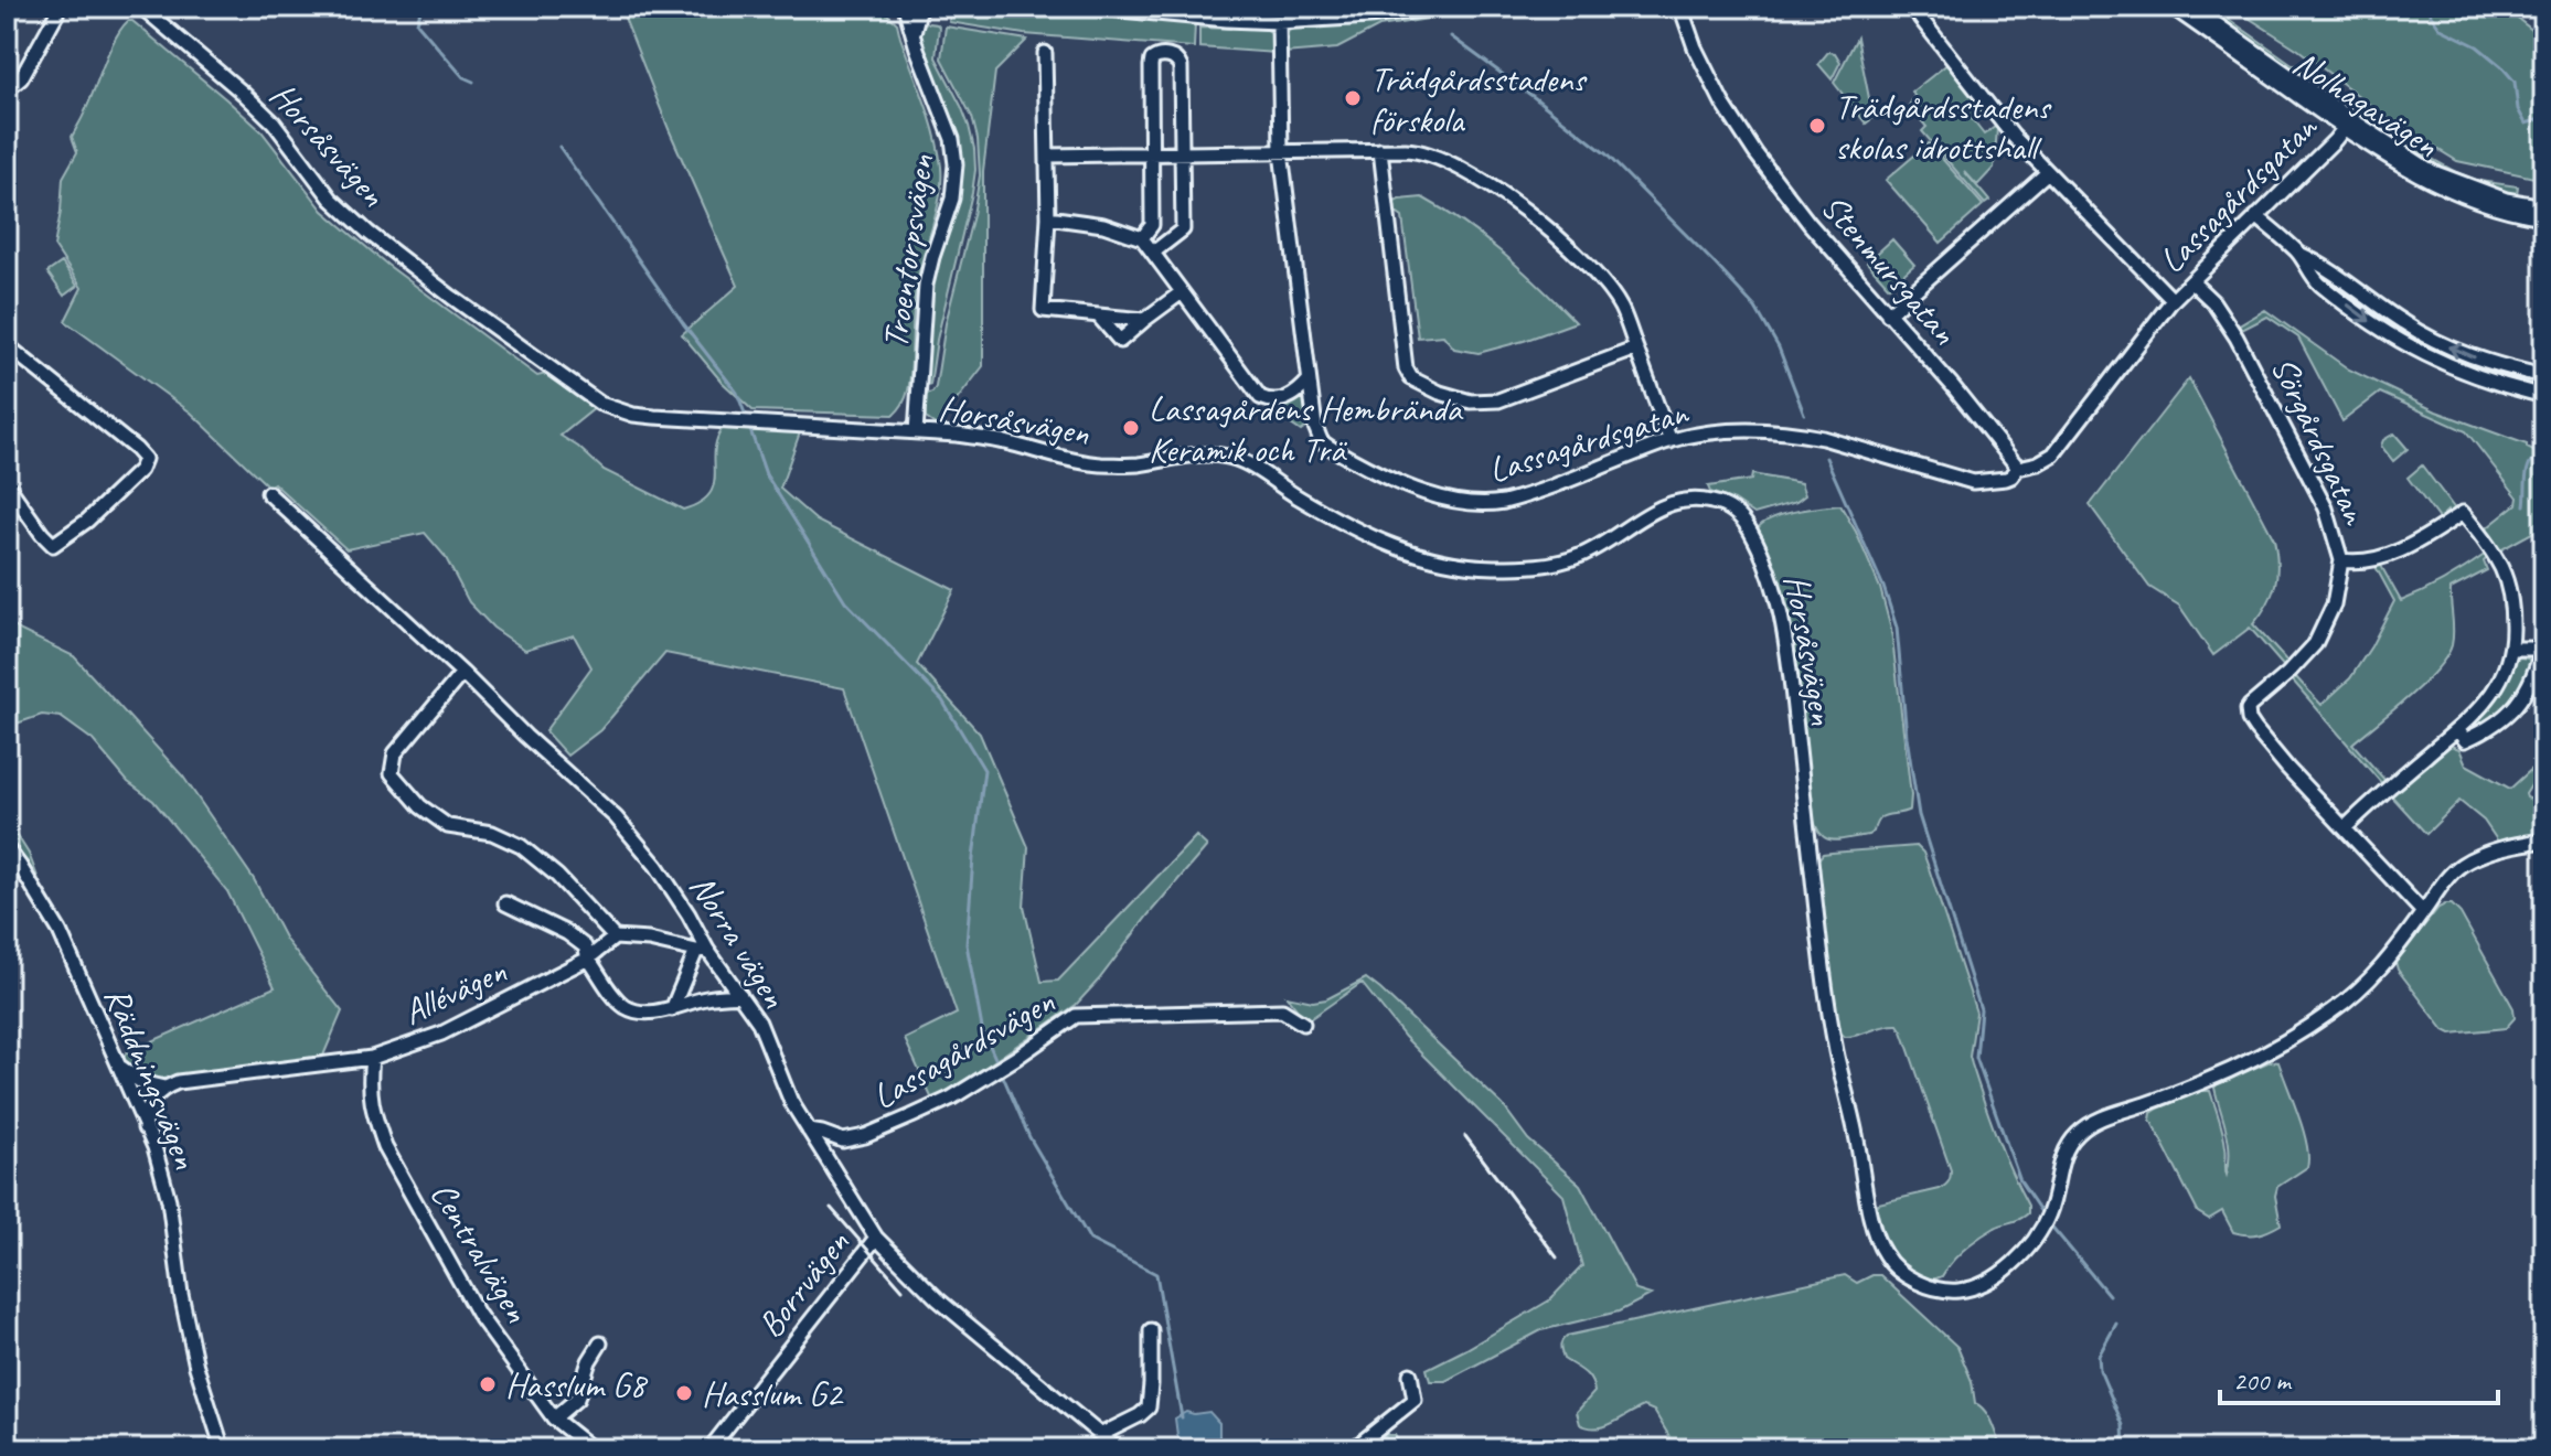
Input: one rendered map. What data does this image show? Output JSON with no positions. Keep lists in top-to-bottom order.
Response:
{
  "streets": {
    "street": [
      "Nolhagavägen",
      "Horsåsvägen",
      "Lassagårdsgatan",
      "Troentorpsvägen",
      "Stenmursgatan",
      "Sörgårdsgatan",
      "Norra vägen",
      "Allévägen",
      "Lassagårdsvägen",
      "Räddningsvägen",
      "Centralvägen",
      "Borrvägen"
    ]
  },
  "crossings": [
    ["Nolhagavägen", "Lassagårdsgatan"],
    ["Horsåsvägen", "Troentorpsvägen"],
    ["Horsåsvägen", "Sörgårdsgatan"],
    ["Lassagårdsgatan", "Stenmursgatan"],
    ["Lassagårdsgatan", "Sörgårdsgatan"],
    ["Norra vägen", "Lassagårdsvägen"],
    ["Norra vägen", "Borrvägen"],
    ["Allévägen", "Centralvägen"]
  ],
  "places": [
    "Trädgårdsstadens förskola",
    "Trädgårdsstadens skolas idrottshall",
    "Lassagårdens Hembrända Keramik och Trä",
    "Hasslum G8",
    "Hasslum G2"
  ],
  "scale_bar": "200 m"
}
